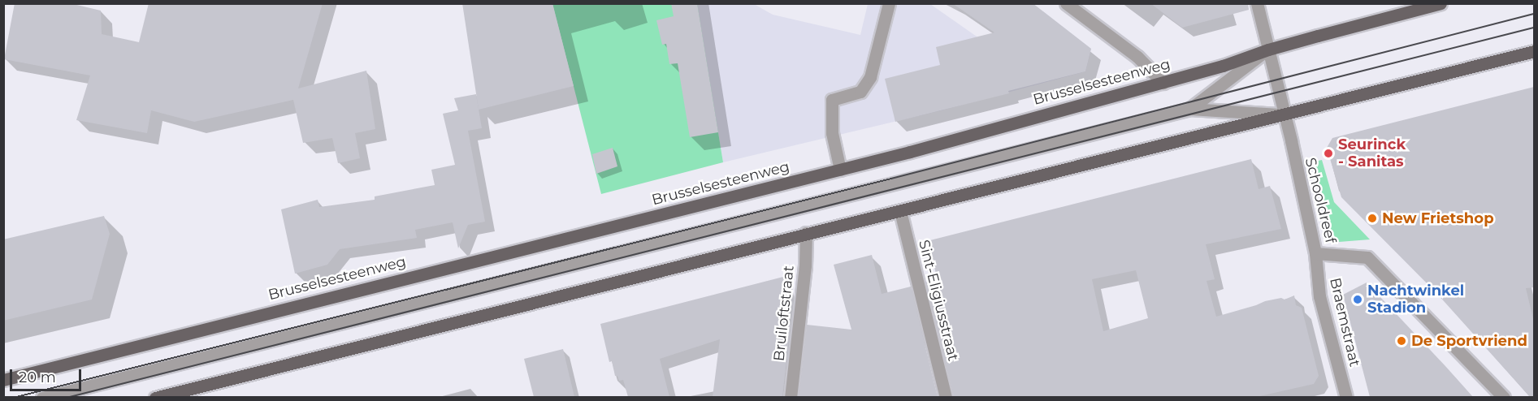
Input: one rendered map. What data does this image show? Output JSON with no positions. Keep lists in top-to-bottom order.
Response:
{
  "streets": {
    "main road": ["Brusselsesteenweg"],
    "street": [
      "Schooldreef",
      "Sint-Eligiusstraat",
      "Bruiloftstraat",
      "Braemstraat"
    ]
  },
  "crossings": [
    ["Brusselsesteenweg", "Schooldreef"],
    ["Schooldreef", "Braemstraat"]
  ],
  "places": [
    "Seurinck - Sanitas",
    "New Frietshop",
    "Nachtwinkel Stadion",
    "De Sportvriend"
  ],
  "scale_bar": "20 m"
}
